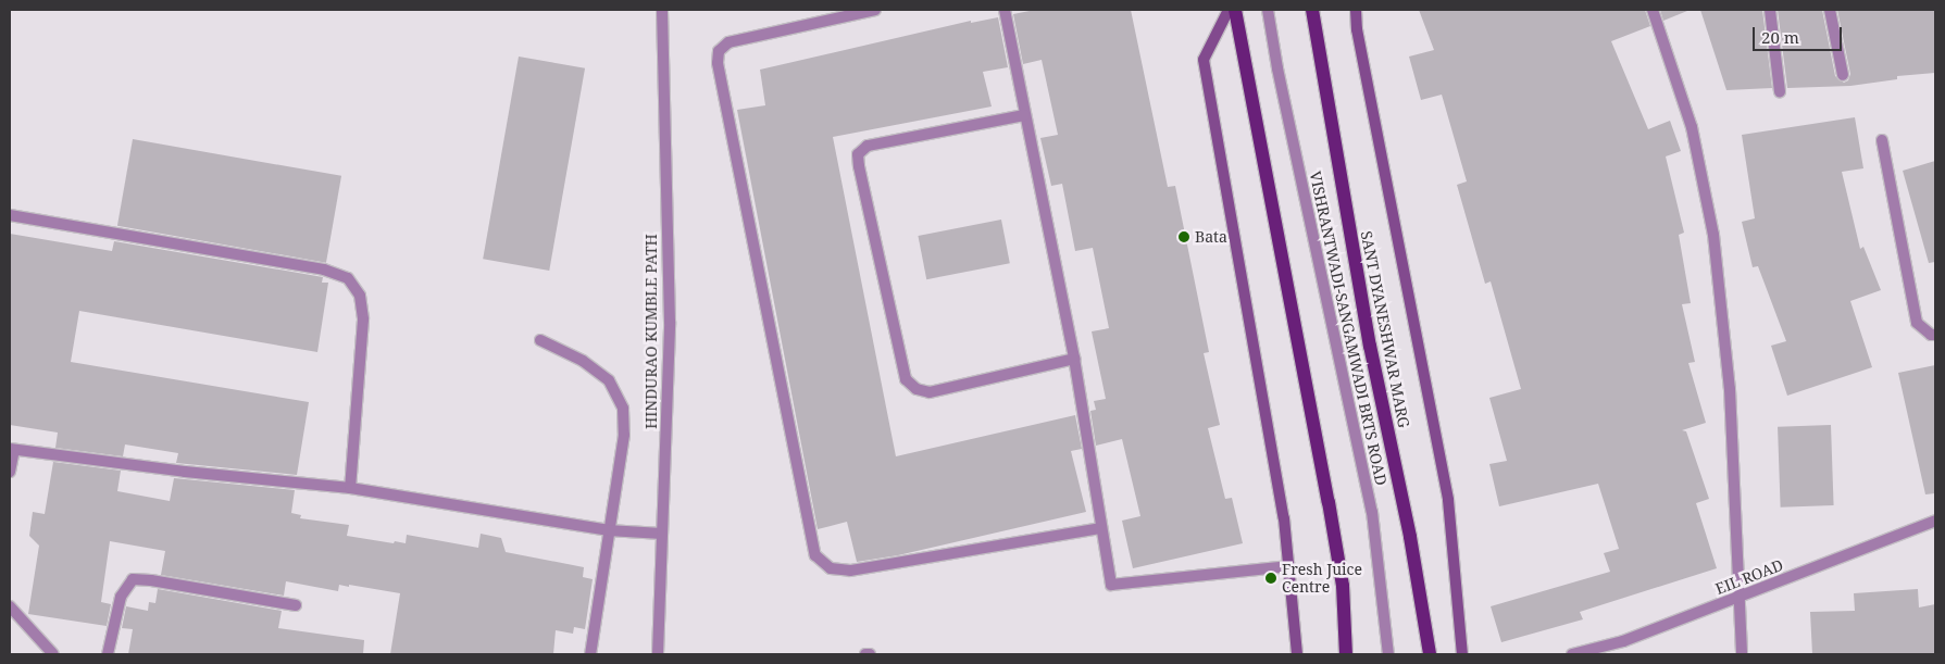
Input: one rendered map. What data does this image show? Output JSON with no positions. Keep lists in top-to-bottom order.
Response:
{
  "streets": {
    "main road": ["SANT DYANESHWAR MARG"],
    "street": ["VISHRANTWADI-SANGAMWADI BRTS ROAD", "HINDURAO KUMBLE PATH", "EIL ROAD"]
  },
  "places": ["Bata", "Fresh Juice Centre"],
  "scale_bar": "20 m"
}
